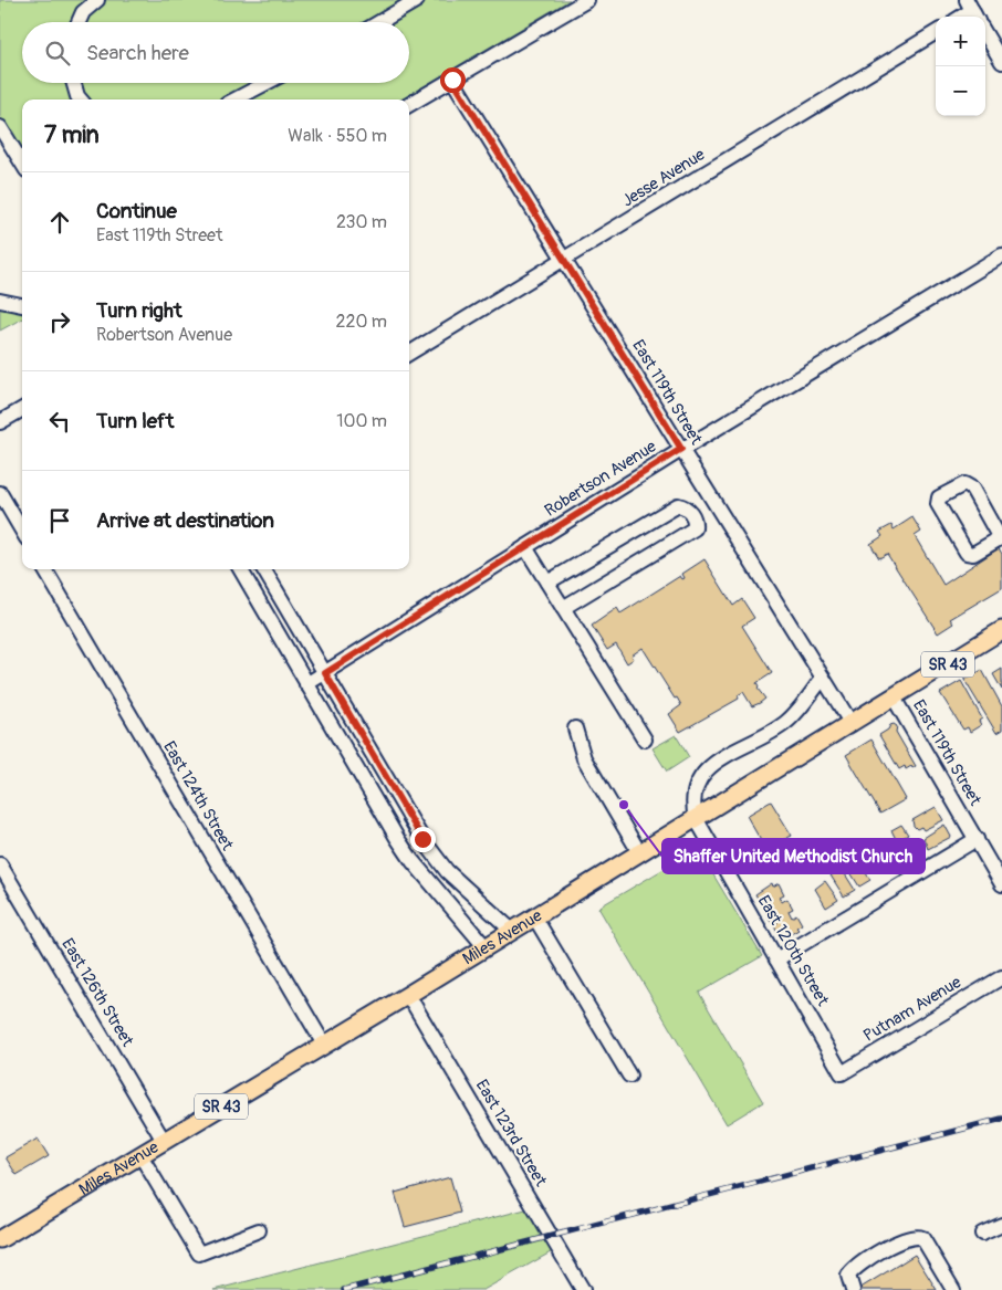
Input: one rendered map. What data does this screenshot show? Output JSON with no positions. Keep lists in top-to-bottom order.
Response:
{
  "streets": {
    "main road": ["SR 43", "Miles Avenue"],
    "street": [
      "Jesse Avenue",
      "East 119th Street",
      "Robertson Avenue",
      "East 124th Street",
      "East 120th Street",
      "East 126th Street",
      "Putnam Avenue",
      "East 123rd Street"
    ]
  },
  "crossings": [
    ["Jesse Avenue", "East 119th Street"],
    ["East 119th Street", "Robertson Avenue"],
    ["East 119th Street", "Miles Avenue"],
    ["East 124th Street", "Miles Avenue"],
    ["Miles Avenue", "East 120th Street"],
    ["Miles Avenue", "East 126th Street"],
    ["Miles Avenue", "East 123rd Street"],
    ["East 120th Street", "Putnam Avenue"]
  ],
  "places": ["Shaffer United Methodist Church"],
  "page": {
    "map_buttons": ["+", "−"],
    "search": "Search here",
    "heading": ["7 min", "Walk · 550 m"],
    "list": [
      ["Continue", "East 119th Street", "230 m"],
      ["Turn right", "Robertson Avenue", "220 m"],
      ["Turn left", "100 m"],
      "Arrive at destination"
    ]
  }
}
